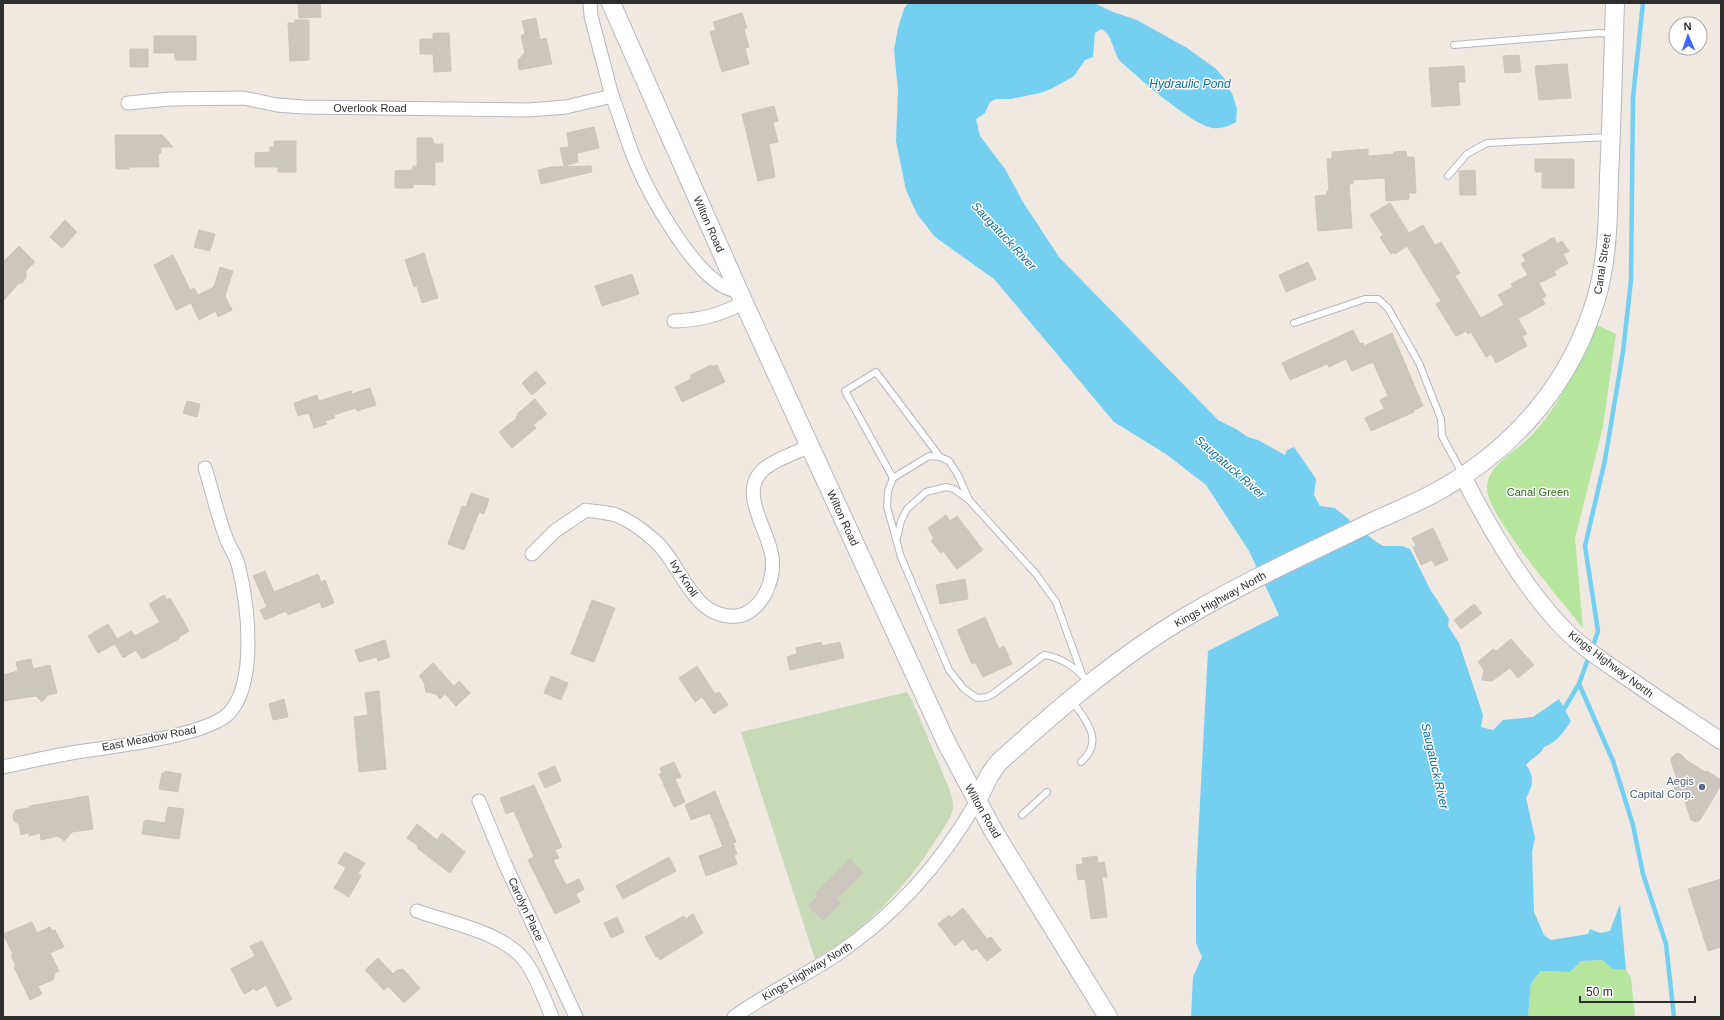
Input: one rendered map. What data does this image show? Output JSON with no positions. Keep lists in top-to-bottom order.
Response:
{
  "streets": {
    "main road": ["Wilton Road", "Canal Street", "Kings Highway North"],
    "street": [
      "Overlook Road",
      "Ivy Knoll",
      "East Meadow Road",
      "Carolyn Place"
    ]
  },
  "crossings": [
    ["Wilton Road", "Ivy Knoll"],
    ["Wilton Road", "Kings Highway North"],
    ["Canal Street", "Kings Highway North"]
  ],
  "water": ["Hydraulic Pond", "Saugatuck River"],
  "parks": ["Canal Green"],
  "places": ["Aegis Capital Corp."],
  "scale_bar": "50 m",
  "north": "top"
}
